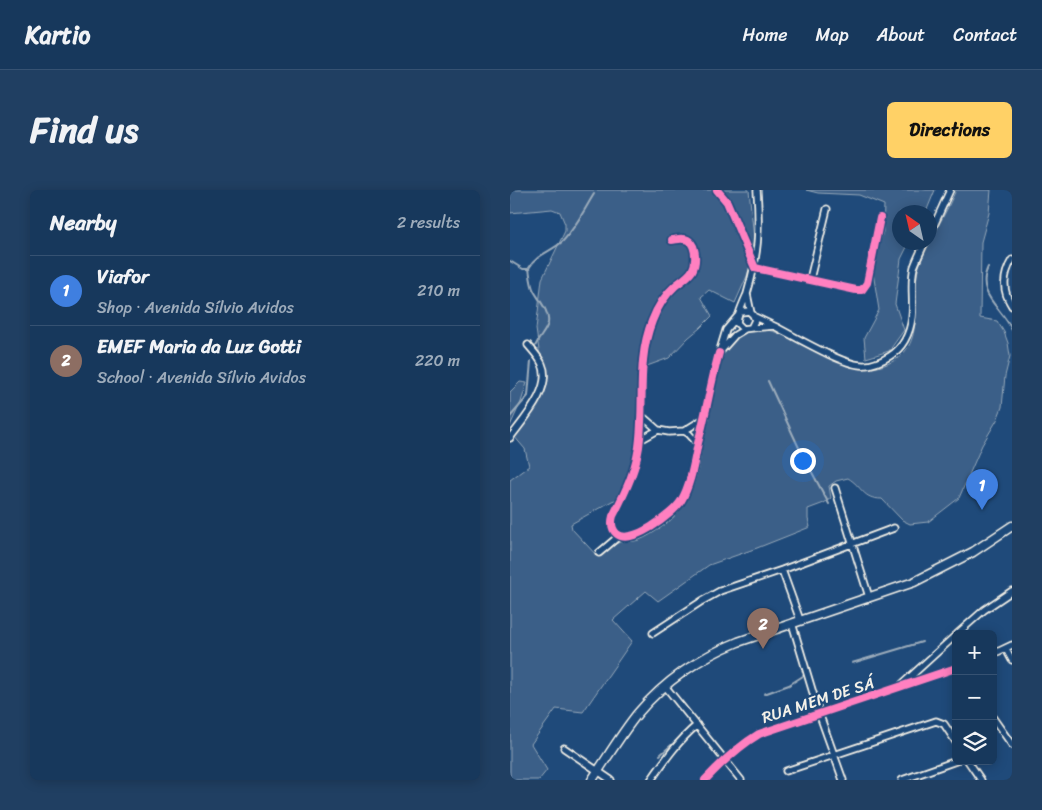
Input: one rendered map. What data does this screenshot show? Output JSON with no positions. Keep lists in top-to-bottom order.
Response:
{
  "streets": {
    "street": ["RUA MEM DE SÁ"]
  },
  "north": "top left",
  "page": {
    "header": "Kartio",
    "nav": [
      "Home",
      "Map",
      "About",
      "Contact"
    ],
    "title": "Find us",
    "buttons": "Directions",
    "heading": ["Nearby", "2 results"],
    "list": [
      {
        "mark": "1",
        "name": "Viafor",
        "note": "Shop · Avenida Sílvio Avidos",
        "value": "210 m"
      },
      {
        "mark": "2",
        "name": "EMEF Maria da Luz Gotti",
        "note": "School · Avenida Sílvio Avidos",
        "value": "220 m"
      }
    ],
    "pins": ["1", "2"],
    "map_buttons": ["+", "−"]
  }
}
